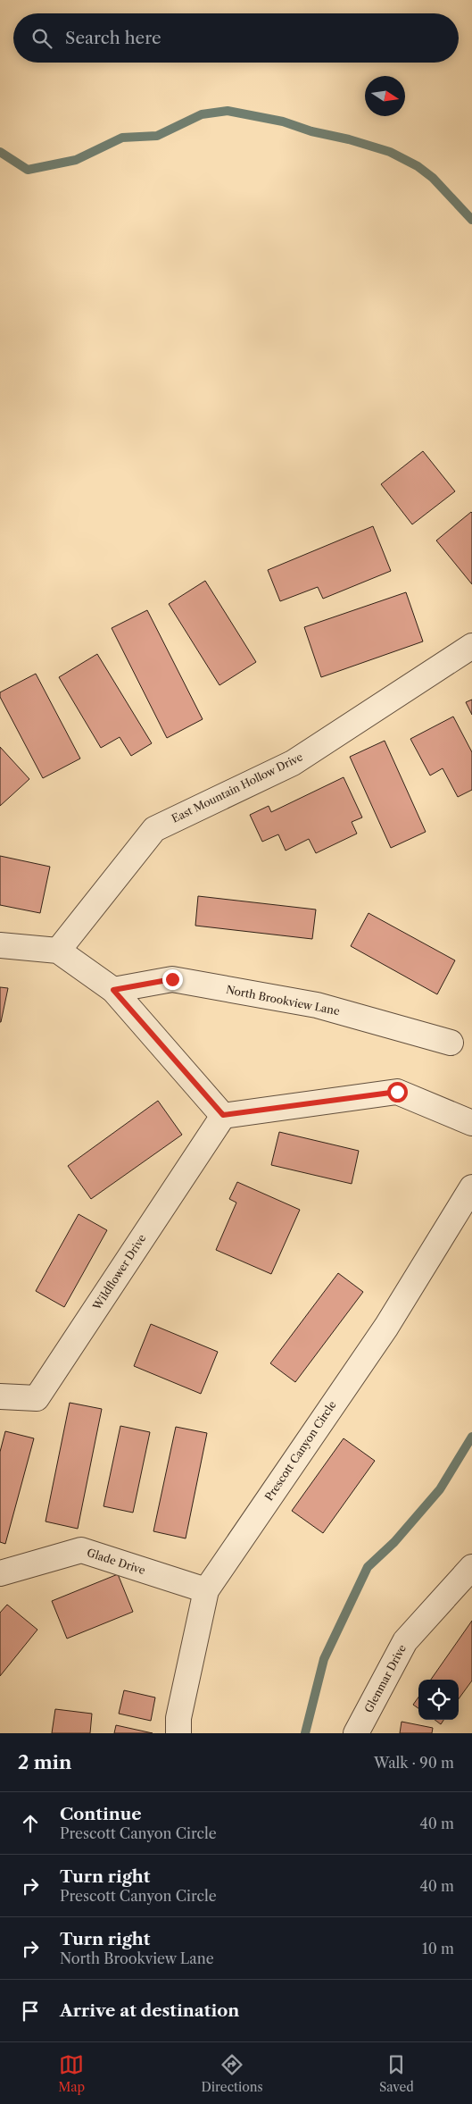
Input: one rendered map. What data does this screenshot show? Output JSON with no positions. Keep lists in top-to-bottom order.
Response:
{
  "streets": {
    "street": [
      "East Mountain Hollow Drive",
      "North Brookview Lane",
      "Wildflower Drive",
      "Prescott Canyon Circle",
      "Glade Drive",
      "Glenmar Drive"
    ]
  },
  "crossings": [
    ["Prescott Canyon Circle", "Glade Drive"]
  ],
  "north": "right",
  "page": {
    "search": "Search here",
    "heading": ["2 min", "Walk · 90 m"],
    "list": [
      ["Continue", "Prescott Canyon Circle", "40 m"],
      ["Turn right", "Prescott Canyon Circle", "40 m"],
      ["Turn right", "North Brookview Lane", "10 m"],
      "Arrive at destination"
    ],
    "nav": ["Map", "Directions", "Saved"]
  }
}
